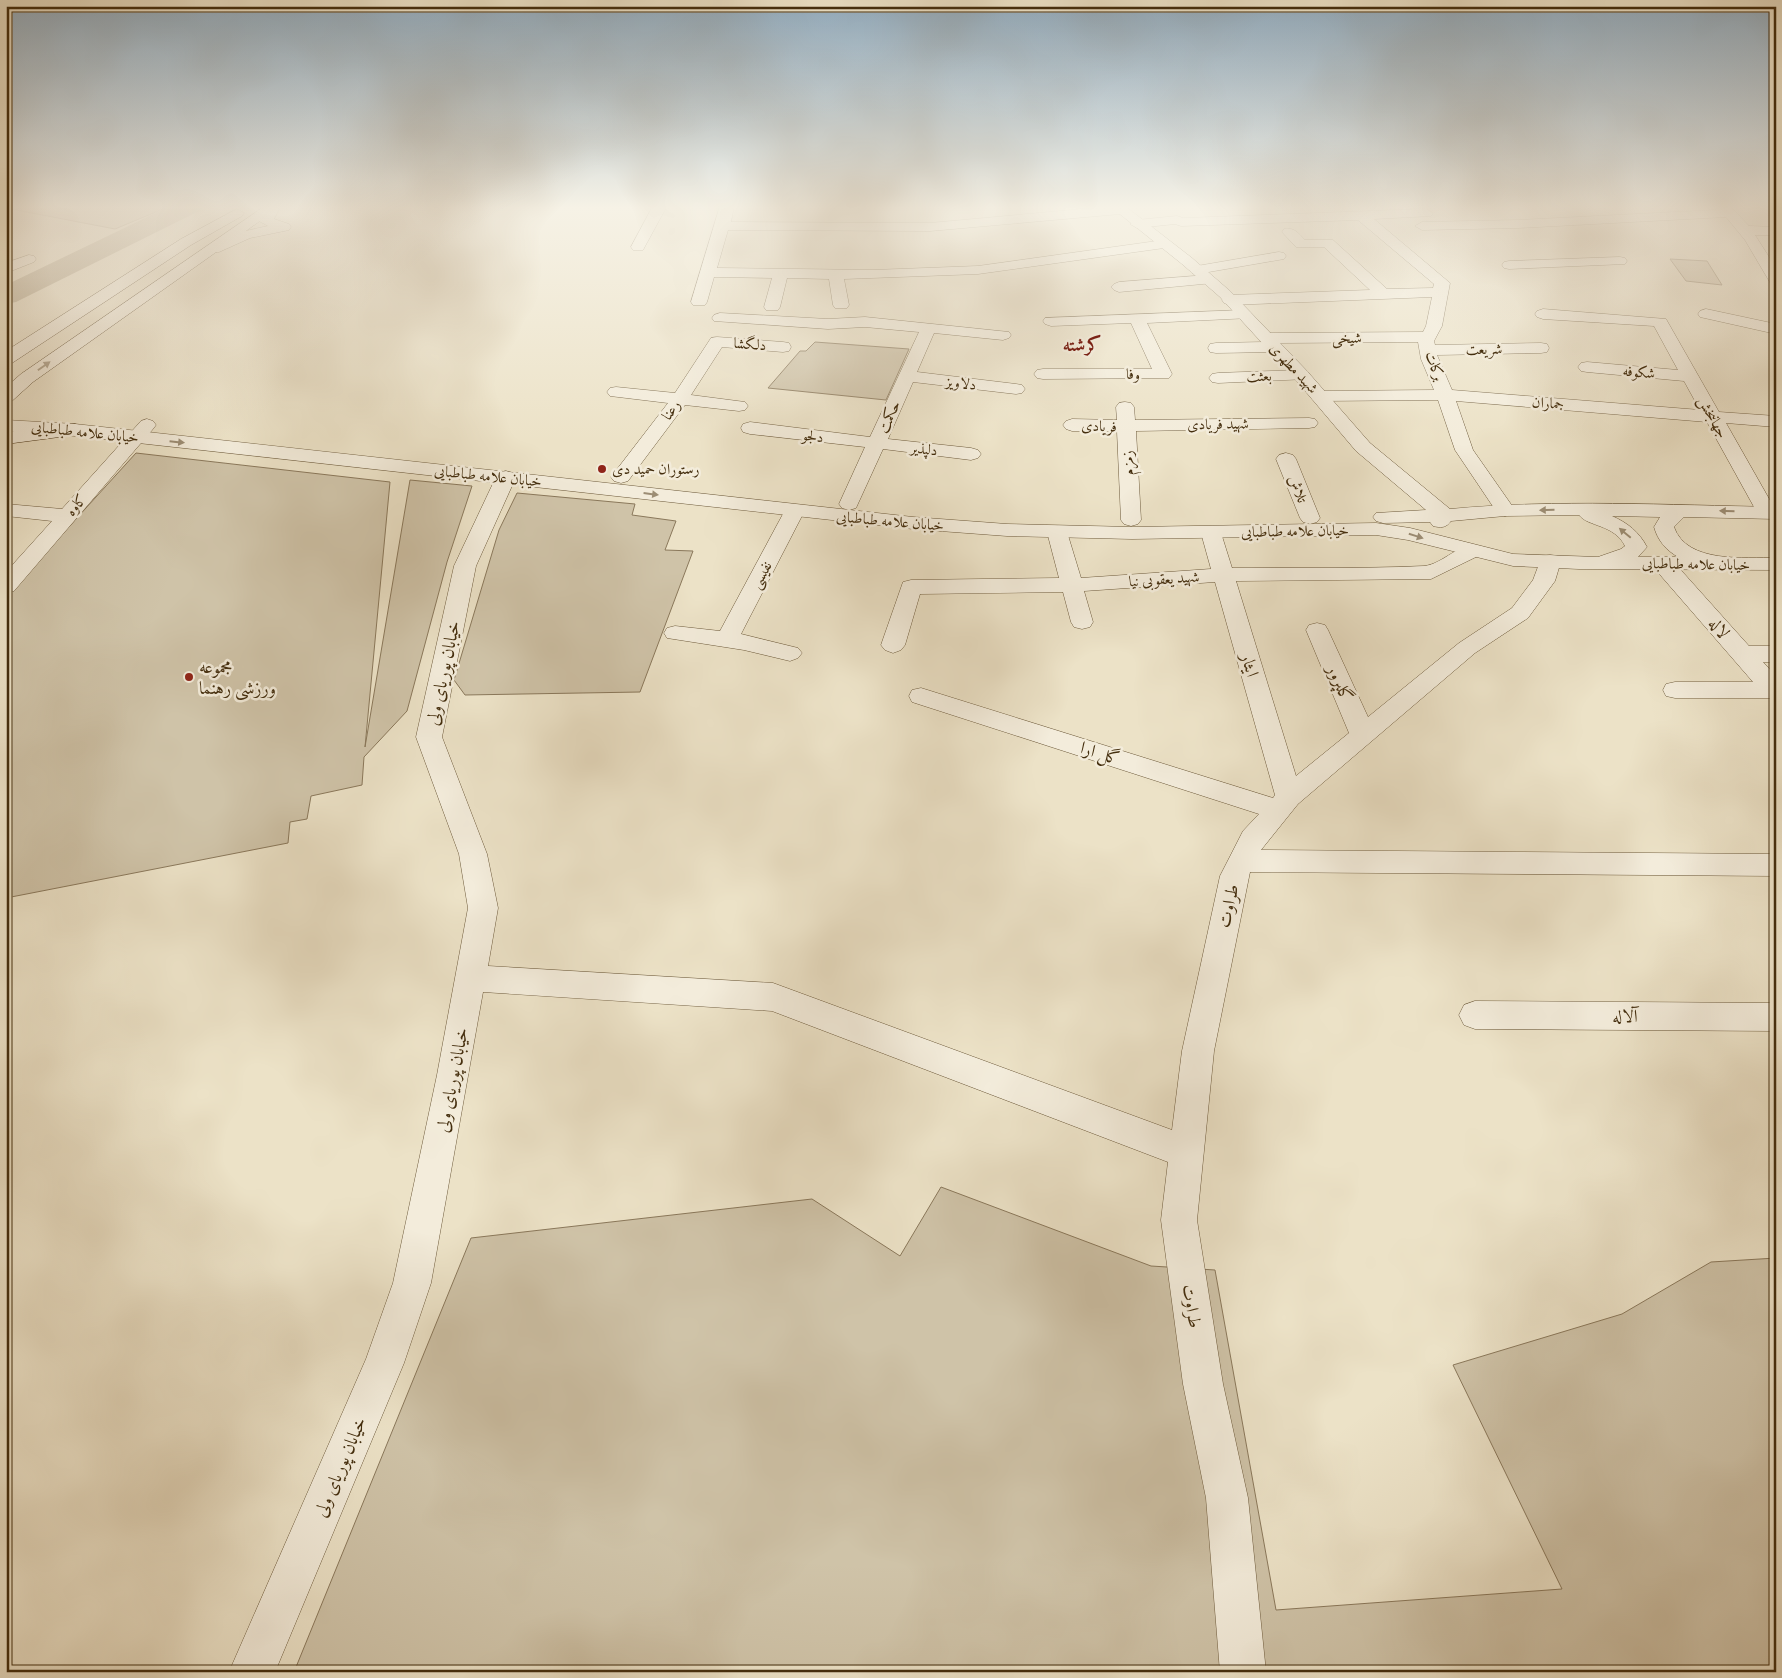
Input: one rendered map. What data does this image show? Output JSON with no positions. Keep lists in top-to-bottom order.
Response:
{
  "streets": {
    "street": [
      "شیخی",
      "دلگشا",
      "شریعت",
      "برکات",
      "شهید مطهری",
      "شکوفه",
      "وفا",
      "بعثت",
      "دلاویز",
      "جماران",
      "رعنا",
      "حکمت",
      "جهانبخش",
      "شهید فریادی",
      "فریادی",
      "خیابان علامه طباطبایی",
      "دلجو",
      "دلپذیر",
      "زمزم",
      "تلاش",
      "کاوه",
      "نفیسی",
      "شهید یعقوبی نیا",
      "لاله",
      "ایثار",
      "خیابان پوریای ولی",
      "گلپرور",
      "گل ارا",
      "طراوت",
      "آلاله"
    ]
  },
  "crossings": [
    ["شیخی", "شریعت"],
    ["شیخی", "برکات"],
    ["شیخی", "شهید مطهری"],
    ["دلگشا", "رعنا"],
    ["شریعت", "برکات"],
    ["برکات", "جماران"],
    ["برکات", "خیابان علامه طباطبایی"],
    ["شهید مطهری", "بعثت"],
    ["شهید مطهری", "جماران"],
    ["شهید مطهری", "خیابان علامه طباطبایی"],
    ["شکوفه", "جهانبخش"],
    ["دلاویز", "حکمت"],
    ["جماران", "جهانبخش"],
    ["رعنا", "خیابان علامه طباطبایی"],
    ["حکمت", "خیابان علامه طباطبایی"],
    ["حکمت", "دلجو"],
    ["حکمت", "دلپذیر"],
    ["جهانبخش", "خیابان علامه طباطبایی"],
    ["شهید فریادی", "فریادی"],
    ["شهید فریادی", "زمزم"],
    ["فریادی", "زمزم"],
    ["خیابان علامه طباطبایی", "زمزم"],
    ["خیابان علامه طباطبایی", "تلاش"],
    ["خیابان علامه طباطبایی", "کاوه"],
    ["خیابان علامه طباطبایی", "نفیسی"],
    ["خیابان علامه طباطبایی", "شهید یعقوبی نیا"],
    ["خیابان علامه طباطبایی", "لاله"],
    ["خیابان علامه طباطبایی", "ایثار"],
    ["خیابان علامه طباطبایی", "خیابان پوریای ولی"],
    ["خیابان علامه طباطبایی", "طراوت"],
    ["دلجو", "دلپذیر"],
    ["شهید یعقوبی نیا", "ایثار"],
    ["ایثار", "گل ارا"],
    ["ایثار", "طراوت"],
    ["گلپرور", "طراوت"],
    ["گل ارا", "طراوت"]
  ],
  "districts": ["کرشته"],
  "places": ["رستوران حمید دی", "مجموعه ورزشی رهنما"]
}
